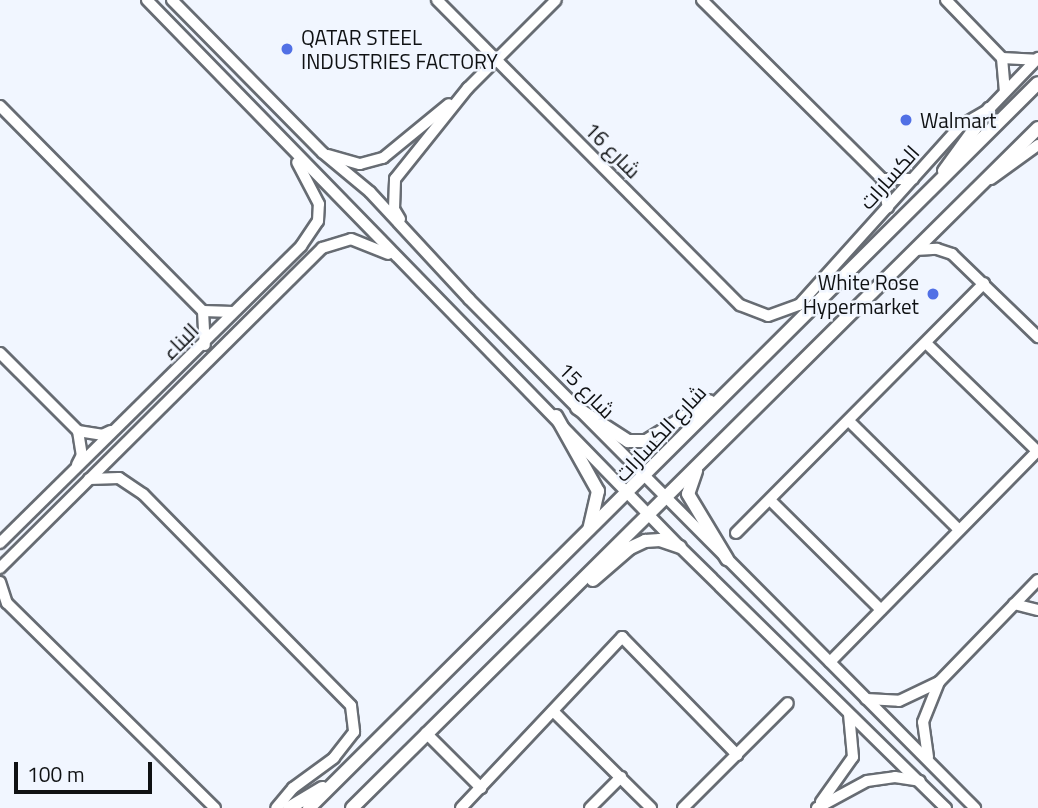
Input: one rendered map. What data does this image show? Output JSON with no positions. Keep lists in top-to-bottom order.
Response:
{
  "streets": {
    "street": [
      "شارع 16",
      "الكسارات",
      "البناء",
      "شارع 15",
      "شارع الكسارات"
    ]
  },
  "crossings": [
    ["شارع 16", "الكسارات"],
    ["البناء", "شارع 15"],
    ["شارع 15", "شارع الكسارات"]
  ],
  "places": ["QATAR STEEL INDUSTRIES FACTORY", "Walmart", "White Rose Hypermarket"],
  "scale_bar": "100 m"
}
